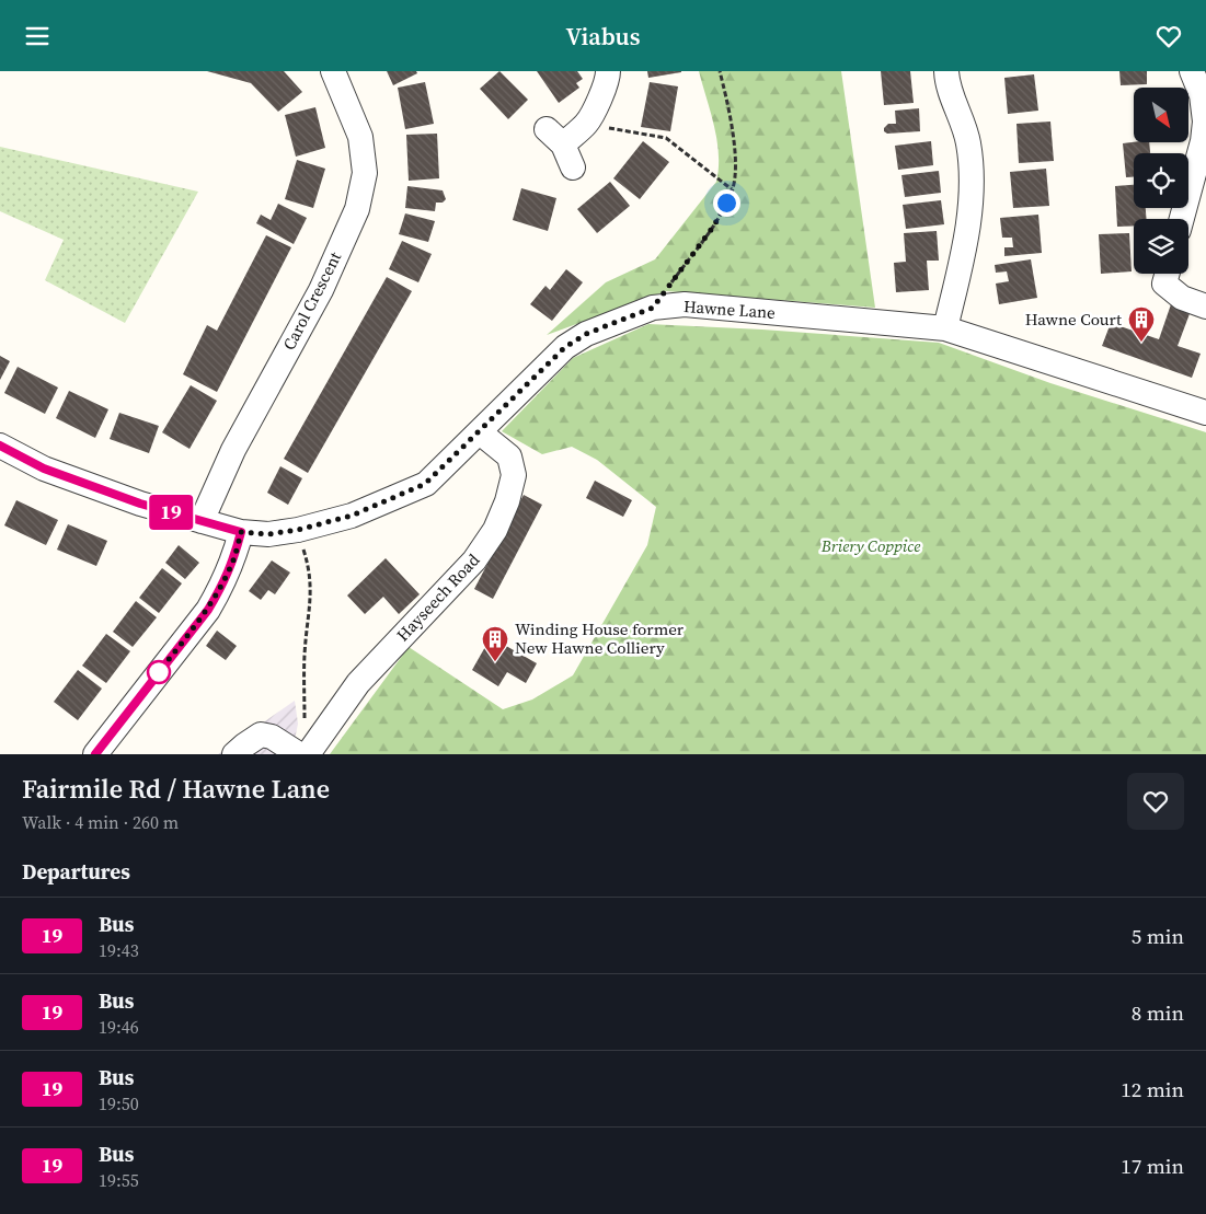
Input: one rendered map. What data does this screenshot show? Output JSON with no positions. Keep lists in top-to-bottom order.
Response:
{
  "streets": {
    "street": ["Carol Crescent", "Hawne Lane", "Hayseech Road"]
  },
  "crossings": [
    ["Carol Crescent", "Hawne Lane"],
    ["Hawne Lane", "Hayseech Road"]
  ],
  "parks": ["Briery Coppice"],
  "places": {
    "building": ["Hawne Court", "Winding House former New Hawne Colliery"]
  },
  "lines": ["bus line 19"],
  "north": "bottom right",
  "page": {
    "header": "Viabus",
    "on_map": "19",
    "heading": [
      ["Fairmile Rd / Hawne Lane", "Walk · 4 min · 260 m"],
      "Departures"
    ],
    "list": [
      {
        "mark": "19",
        "name": "Bus",
        "note": "19:43",
        "value": "5 min"
      },
      {
        "mark": "19",
        "name": "Bus",
        "note": "19:46",
        "value": "8 min"
      },
      {
        "mark": "19",
        "name": "Bus",
        "note": "19:50",
        "value": "12 min"
      },
      {
        "mark": "19",
        "name": "Bus",
        "note": "19:55",
        "value": "17 min"
      }
    ]
  }
}
